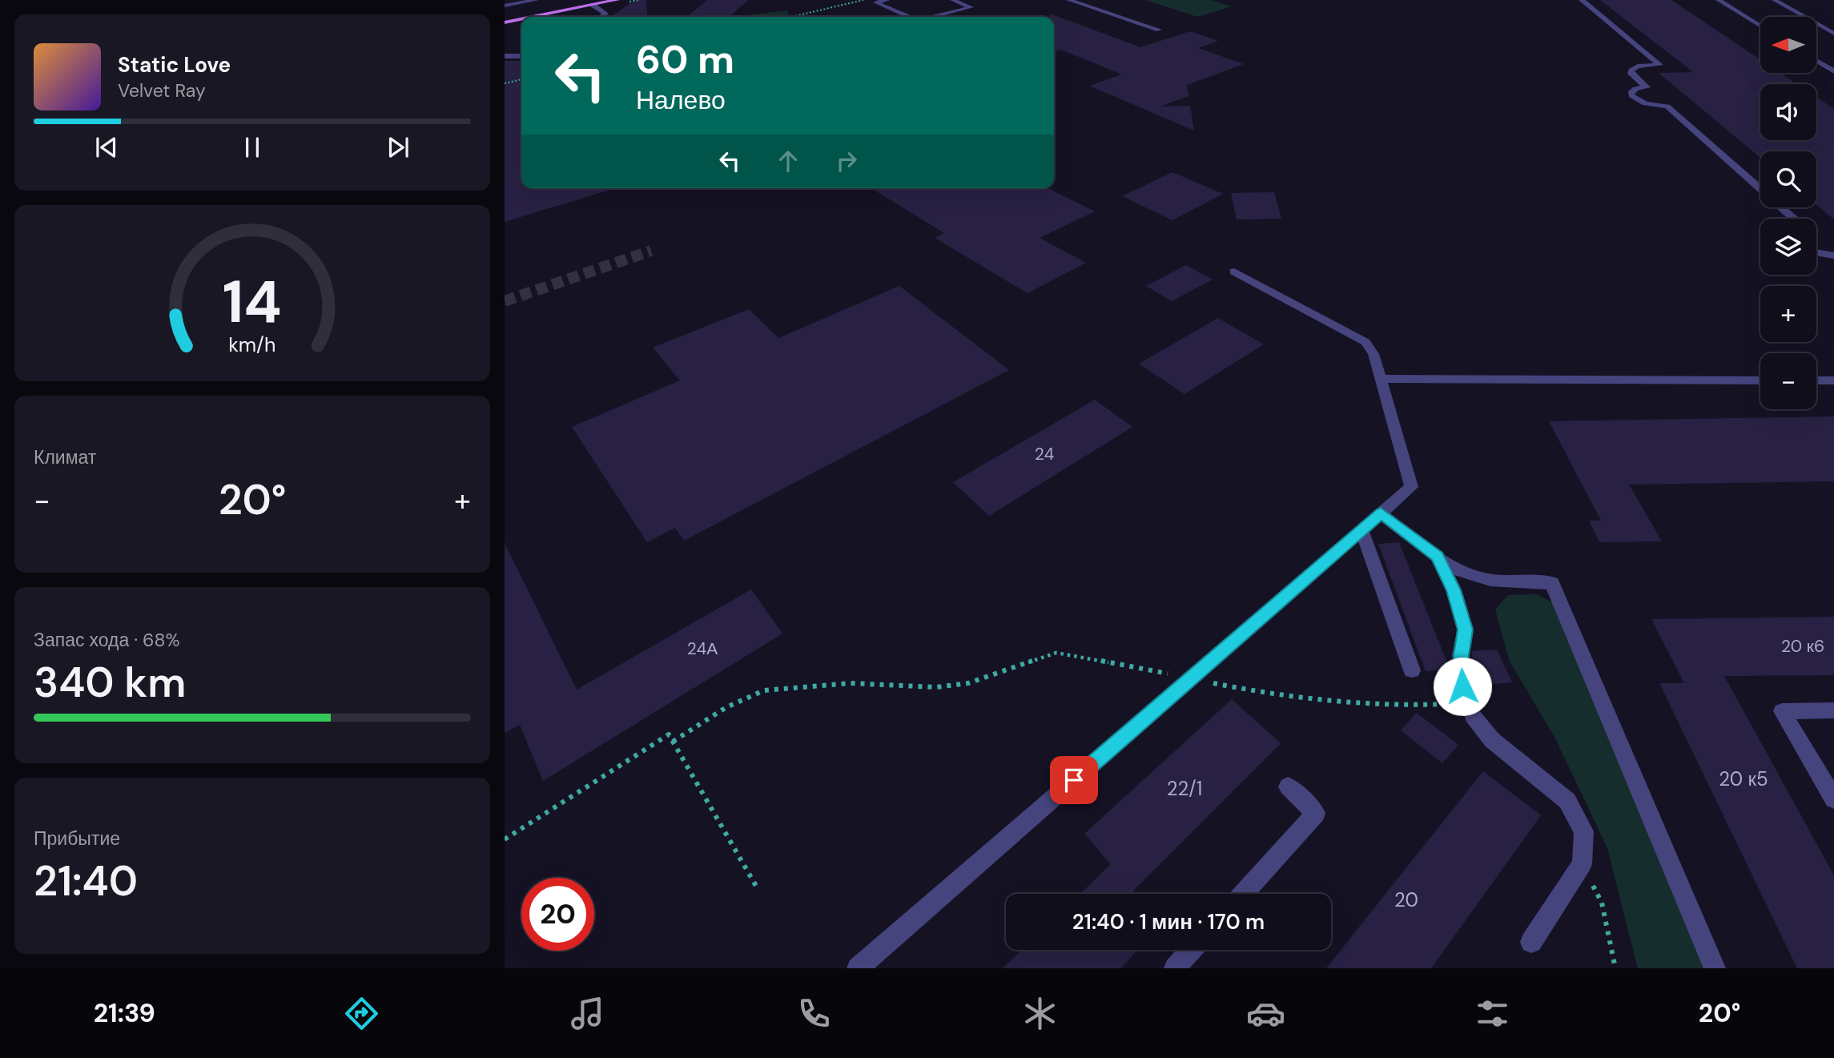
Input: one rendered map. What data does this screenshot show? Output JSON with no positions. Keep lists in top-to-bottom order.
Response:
{
  "house_numbers": [
    "24",
    "20 к6",
    "24А",
    "20 к5",
    "22/1",
    "20"
  ],
  "north": "left",
  "page": {
    "map_buttons": ["+", "−"],
    "turn": ["60 m", "Налево"],
    "song": ["Static Love", "Velvet Ray"],
    "tile": [
      "Климат",
      ["Запас хода · 68%", "340 km"],
      ["Прибытие", "21:40"]
    ],
    "heat": ["−", "20°", "+"],
    "limit": "20",
    "trip": "21:40 · 1 мин · 170 m",
    "tabs": ["21:39", "20°"],
    "gauge": ["14", "km/h"]
  }
}
